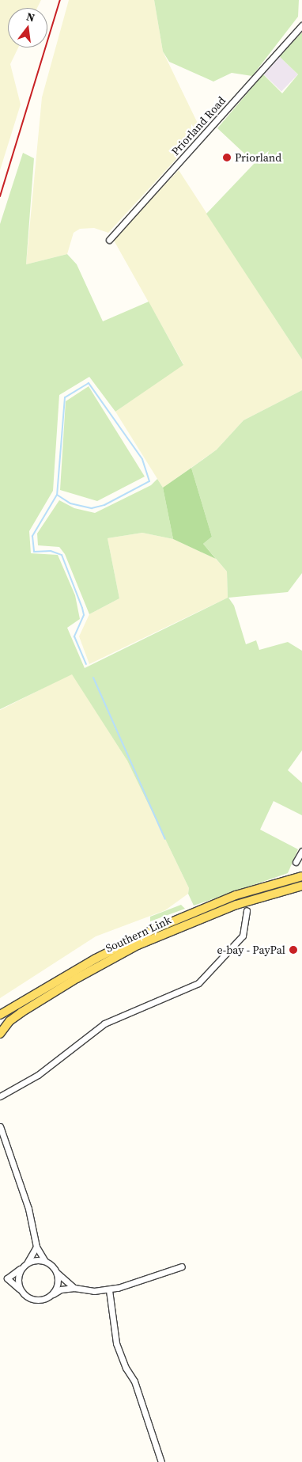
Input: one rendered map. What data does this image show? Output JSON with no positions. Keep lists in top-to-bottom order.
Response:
{
  "streets": {
    "main road": ["Southern Link"],
    "street": ["Priorland Road"]
  },
  "places": ["Priorland", "e-bay - PayPal"],
  "north": "top"
}
